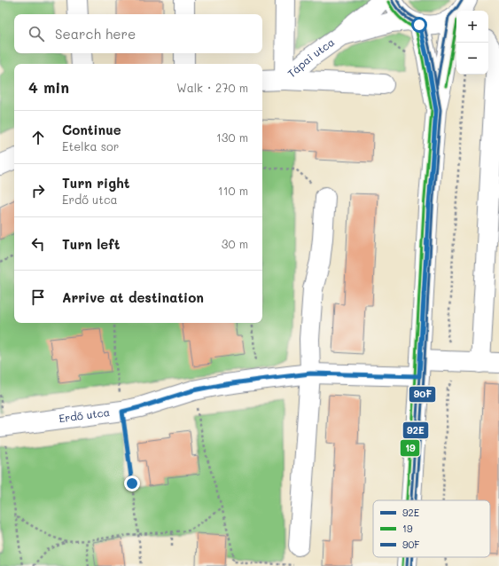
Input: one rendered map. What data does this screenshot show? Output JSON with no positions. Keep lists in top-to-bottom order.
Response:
{
  "streets": {
    "street": ["Tápai utca", "Erdő utca"]
  },
  "lines": ["transit line 92E", "transit line 90F", "transit line 19"],
  "legend": ["92E", "19", "90F"],
  "page": {
    "map_buttons": ["+", "−"],
    "search": "Search here",
    "heading": ["4 min", "Walk · 270 m"],
    "list": [
      ["Continue", "Etelka sor", "130 m"],
      ["Turn right", "Erdő utca", "110 m"],
      ["Turn left", "30 m"],
      "Arrive at destination"
    ]
  }
}
